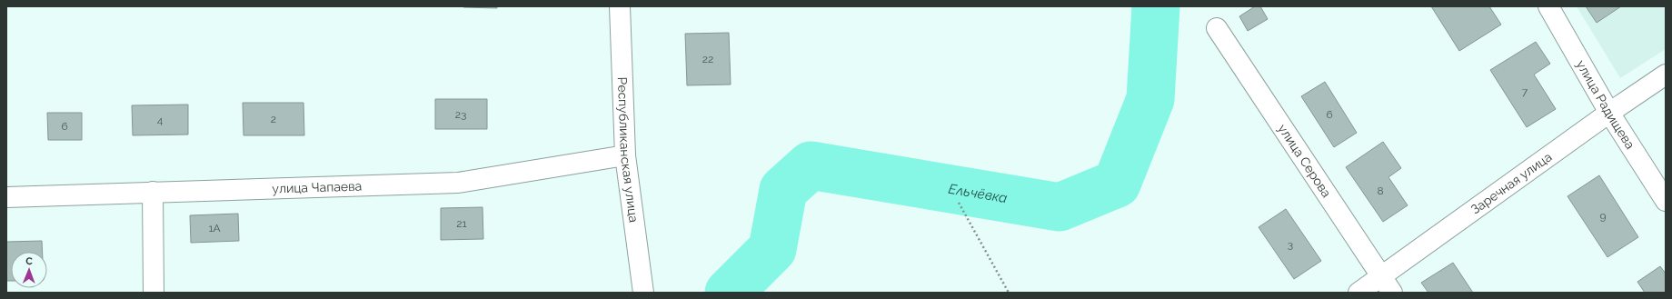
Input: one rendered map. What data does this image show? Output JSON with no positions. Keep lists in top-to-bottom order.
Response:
{
  "streets": {
    "street": [
      "улица Радищева",
      "Республиканская улица",
      "улица Серова",
      "Заречная улица",
      "улица Чапаева"
    ]
  },
  "crossings": [
    ["улица Радищева", "Заречная улица"],
    ["Республиканская улица", "улица Чапаева"],
    ["улица Серова", "Заречная улица"]
  ],
  "water": ["Ельчёвка"],
  "house_numbers": [
    "22",
    "7",
    "23",
    "6",
    "2",
    "4",
    "6",
    "8",
    "9",
    "21",
    "1А",
    "3"
  ],
  "north": "top"
}
